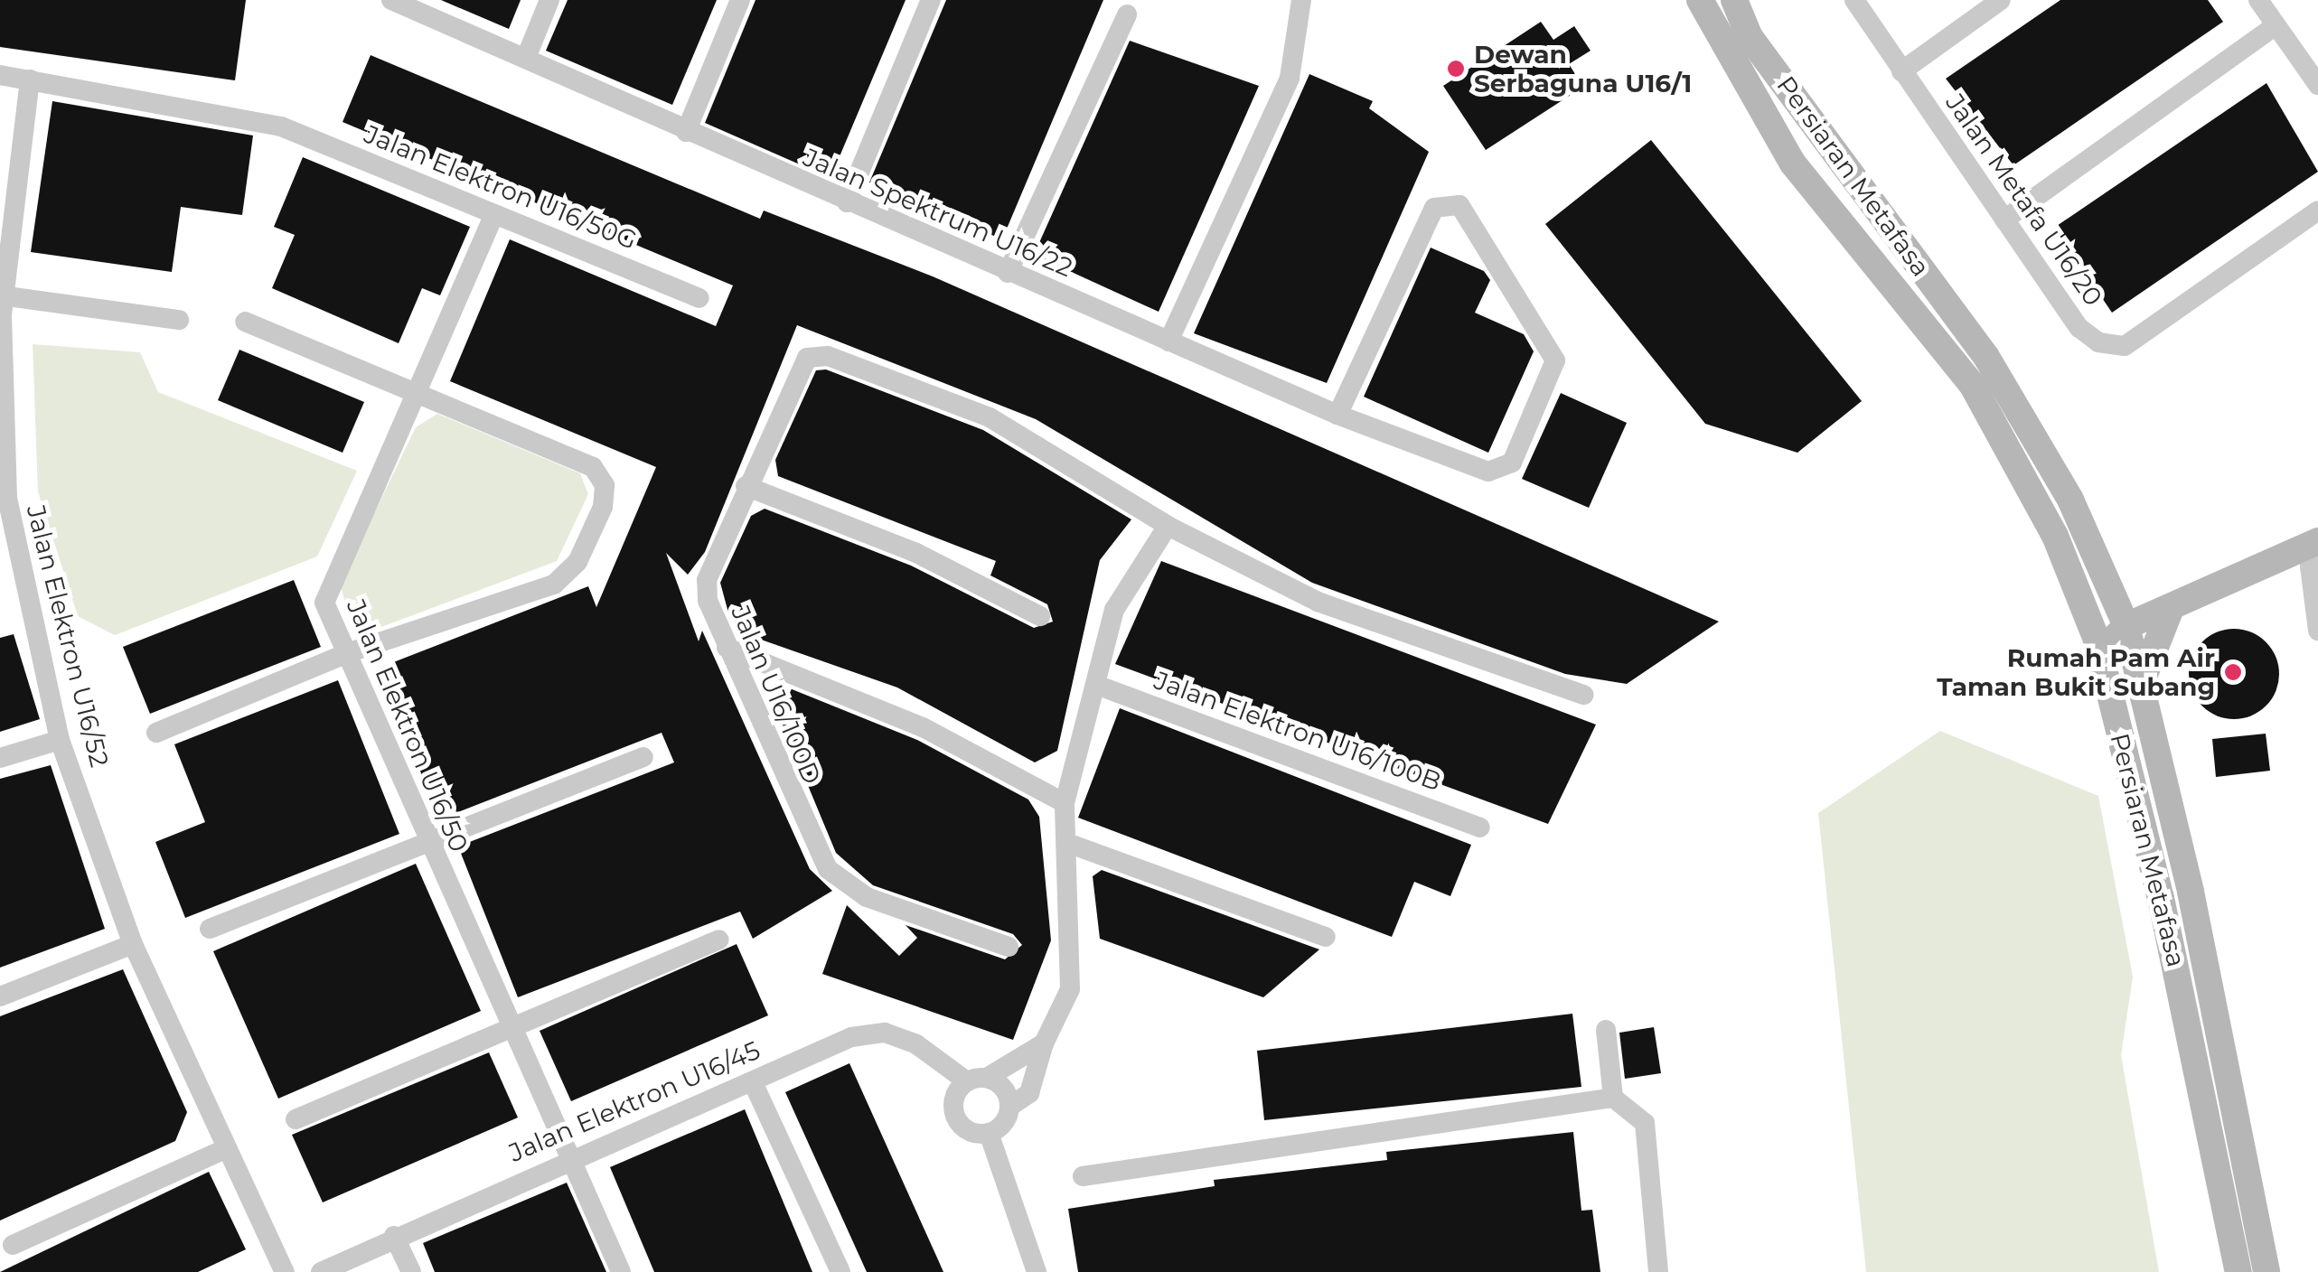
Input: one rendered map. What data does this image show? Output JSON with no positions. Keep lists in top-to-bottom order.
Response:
{
  "streets": {
    "main road": ["Persiaran Metafasa"],
    "street": [
      "Jalan Elektron U16/50G",
      "Jalan Metafa U16/20",
      "Jalan Spektrum U16/22",
      "Jalan Elektron U16/52",
      "Jalan U16/100D",
      "Jalan Elektron U16/50",
      "Jalan Elektron U16/100B",
      "Jalan Elektron U16/45"
    ]
  },
  "crossings": [
    ["Jalan Elektron U16/50G", "Jalan Elektron U16/52"],
    ["Jalan Elektron U16/50G", "Jalan Elektron U16/50"],
    ["Jalan Elektron U16/50", "Jalan Elektron U16/45"]
  ],
  "places": ["Dewan Serbaguna U16/1", "Rumah Pam Air Taman Bukit Subang"]
}
